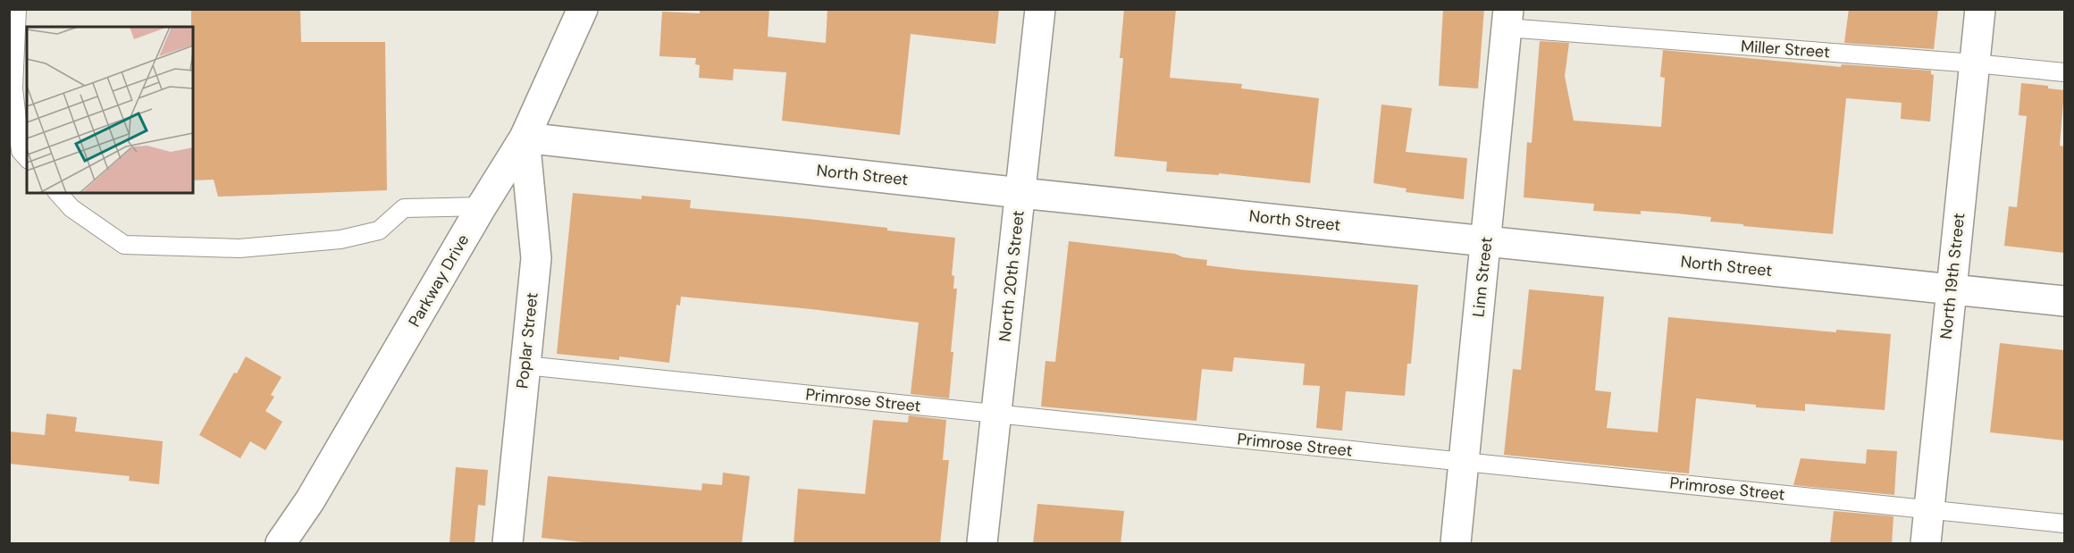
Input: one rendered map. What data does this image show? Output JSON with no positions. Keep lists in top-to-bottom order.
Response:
{
  "streets": {
    "street": [
      "North Street",
      "North 20th Street",
      "North 19th Street",
      "Linn Street",
      "Parkway Drive",
      "Poplar Street"
    ],
    "lane": ["Miller Street", "Primrose Street"]
  },
  "crossings": [
    ["Miller Street", "North 19th Street"],
    ["Miller Street", "Linn Street"],
    ["North Street", "North 20th Street"],
    ["North Street", "North 19th Street"],
    ["North Street", "Linn Street"],
    ["North Street", "Parkway Drive"],
    ["North Street", "Poplar Street"],
    ["North 20th Street", "Primrose Street"],
    ["North 19th Street", "Primrose Street"],
    ["Linn Street", "Primrose Street"],
    ["Parkway Drive", "Poplar Street"],
    ["Poplar Street", "Primrose Street"]
  ]
}
